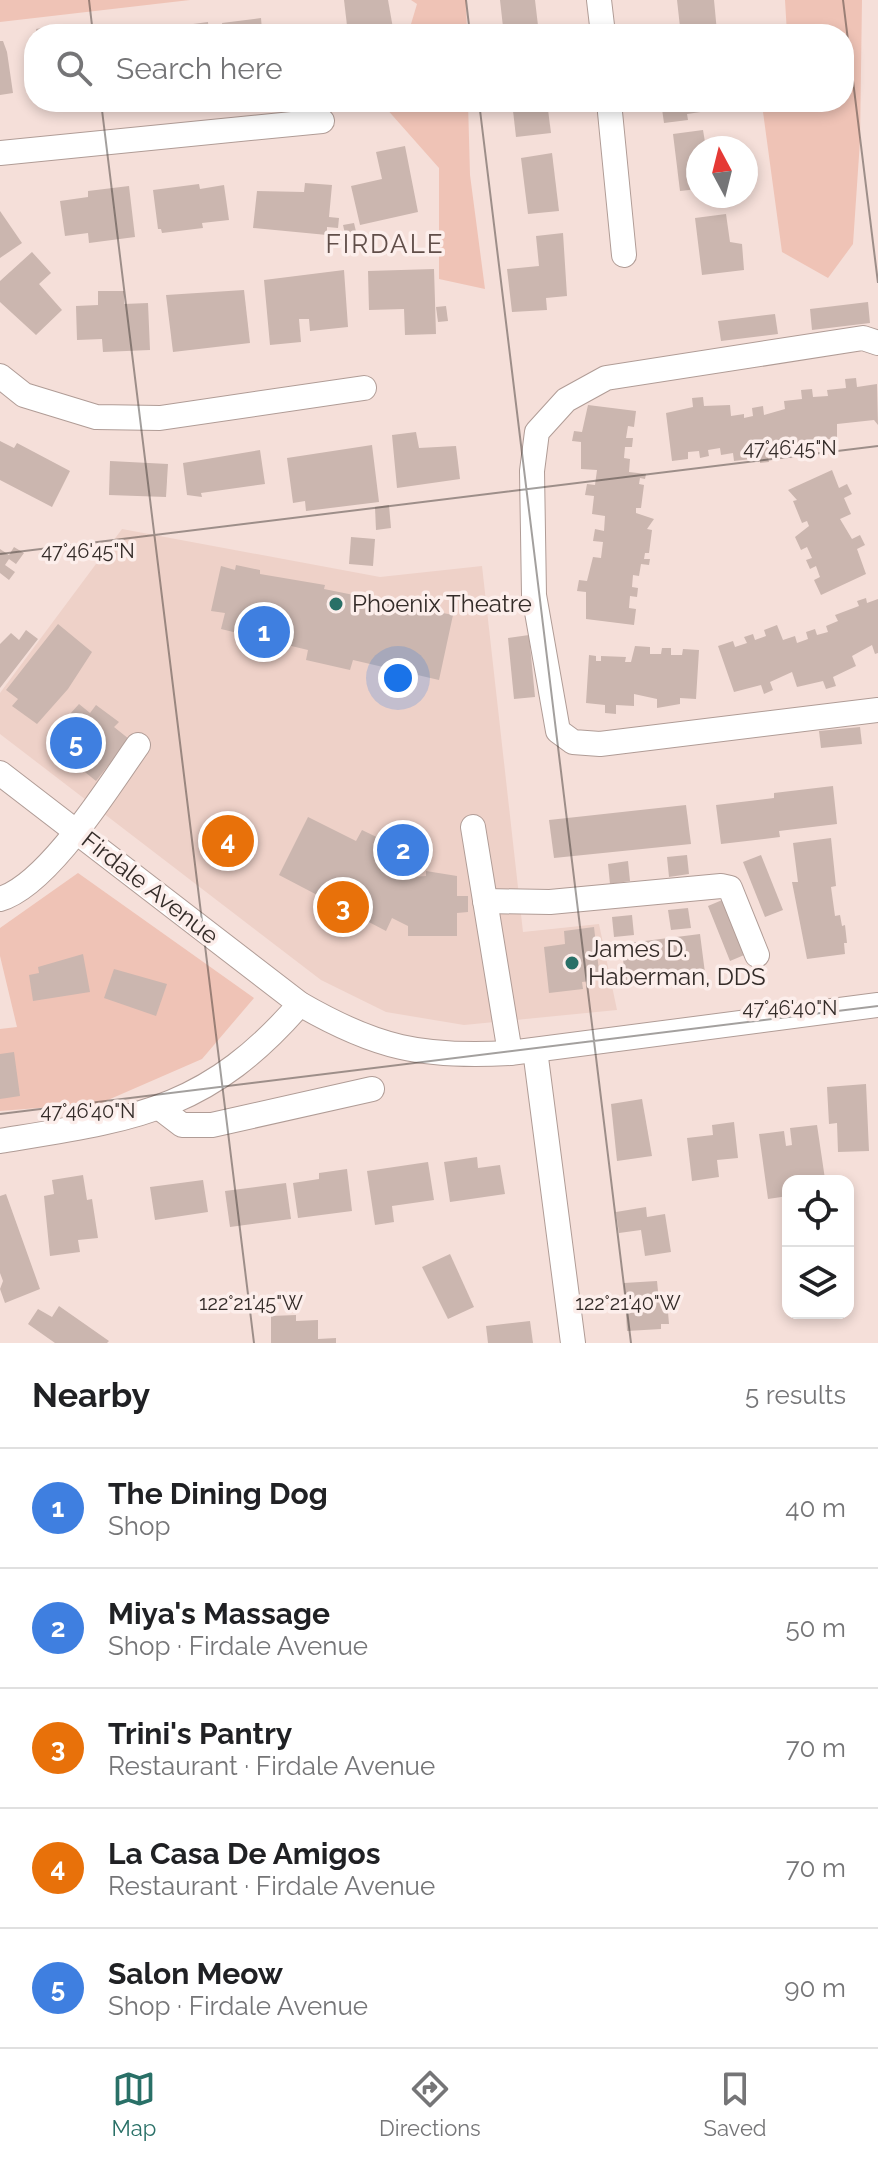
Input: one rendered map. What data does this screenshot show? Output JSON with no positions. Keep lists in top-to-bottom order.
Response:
{
  "streets": {
    "street": ["Firdale Avenue"]
  },
  "districts": ["FIRDALE"],
  "places": ["Phoenix Theatre", "James D. Haberman, DDS"],
  "north": "top",
  "page": {
    "search": "Search here",
    "pins": [
      "1",
      "5",
      "4",
      "2",
      "3"
    ],
    "heading": ["Nearby", "5 results"],
    "list": [
      {
        "mark": "1",
        "name": "The Dining Dog",
        "note": "Shop",
        "value": "40 m"
      },
      {
        "mark": "2",
        "name": "Miya's Massage",
        "note": "Shop · Firdale Avenue",
        "value": "50 m"
      },
      {
        "mark": "3",
        "name": "Trini's Pantry",
        "note": "Restaurant · Firdale Avenue",
        "value": "70 m"
      },
      {
        "mark": "4",
        "name": "La Casa De Amigos",
        "note": "Restaurant · Firdale Avenue",
        "value": "70 m"
      },
      {
        "mark": "5",
        "name": "Salon Meow",
        "note": "Shop · Firdale Avenue",
        "value": "90 m"
      }
    ],
    "nav": ["Map", "Directions", "Saved"]
  },
  "coordinates": [
    "47°46'45\"N",
    "47°46'40\"N",
    "122°21'45\"W",
    "122°21'40\"W"
  ]
}
